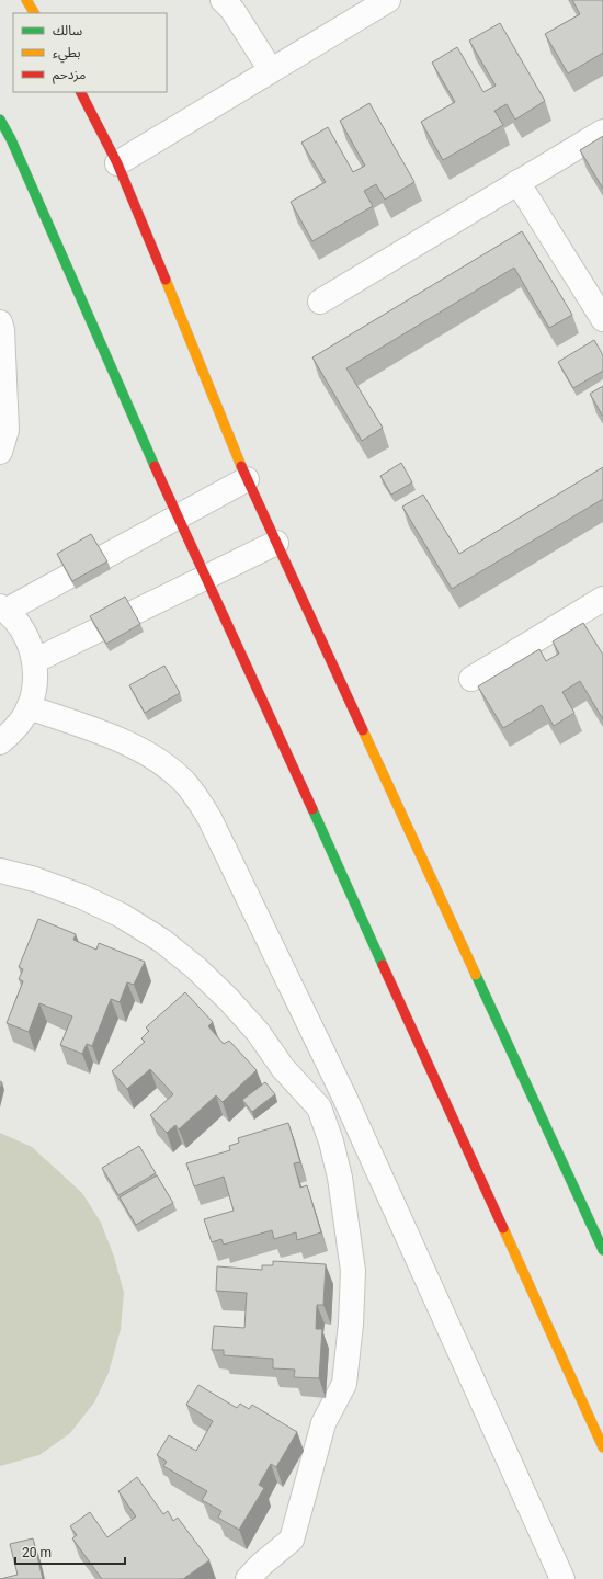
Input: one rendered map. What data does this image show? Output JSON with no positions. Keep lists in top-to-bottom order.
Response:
{
  "legend": ["سالك", "بطيء", "مزدحم"],
  "scale_bar": "20 m"
}
